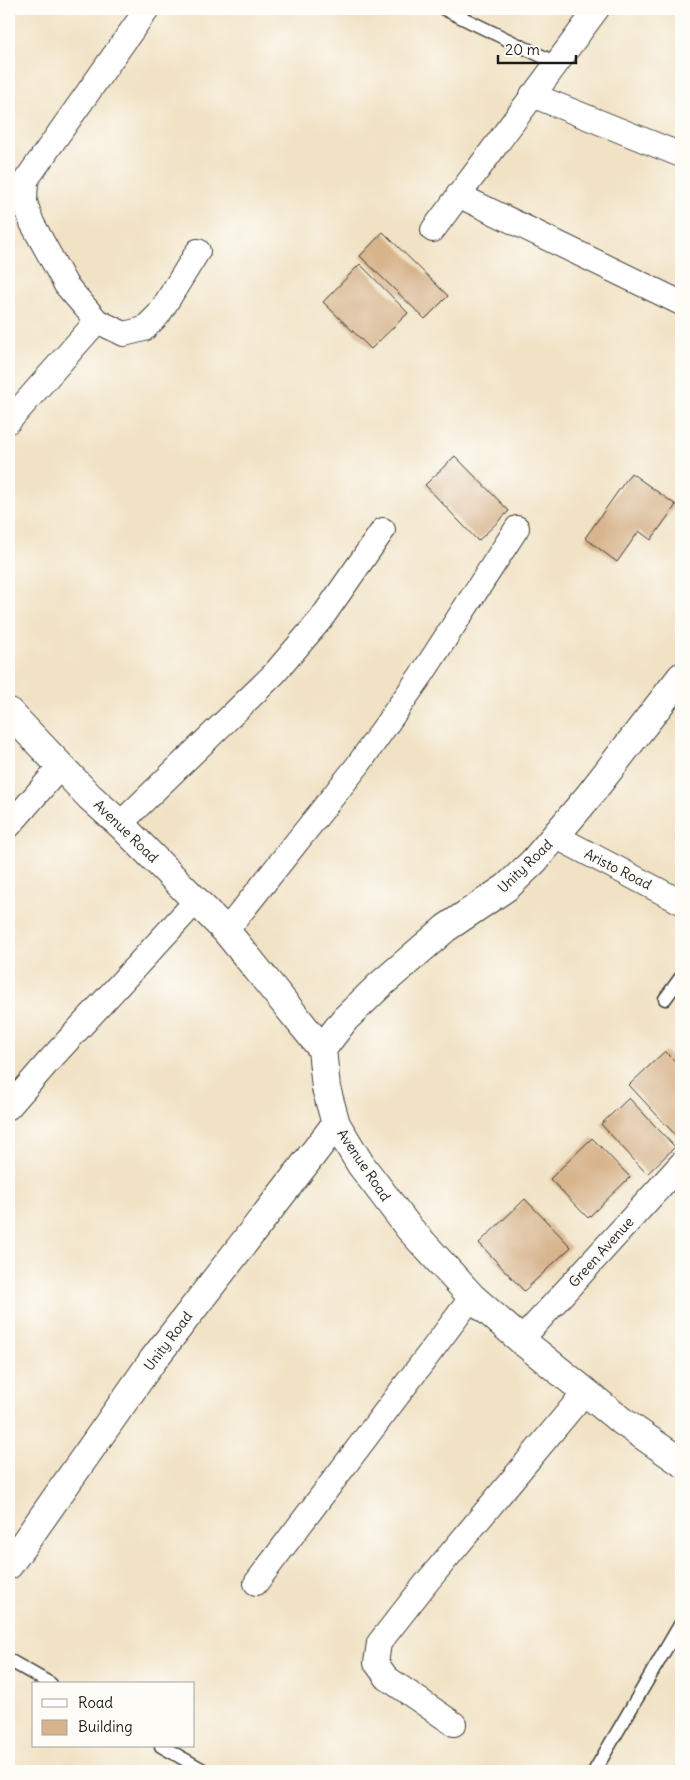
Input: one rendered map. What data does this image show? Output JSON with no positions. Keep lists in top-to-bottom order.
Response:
{
  "streets": {
    "street": [
      "Avenue Road",
      "Unity Road",
      "Aristo Road",
      "Green Avenue"
    ]
  },
  "crossings": [
    ["Avenue Road", "Unity Road"],
    ["Avenue Road", "Green Avenue"],
    ["Unity Road", "Aristo Road"]
  ],
  "legend": ["Road", "Building"],
  "scale_bar": "20 m"
}
